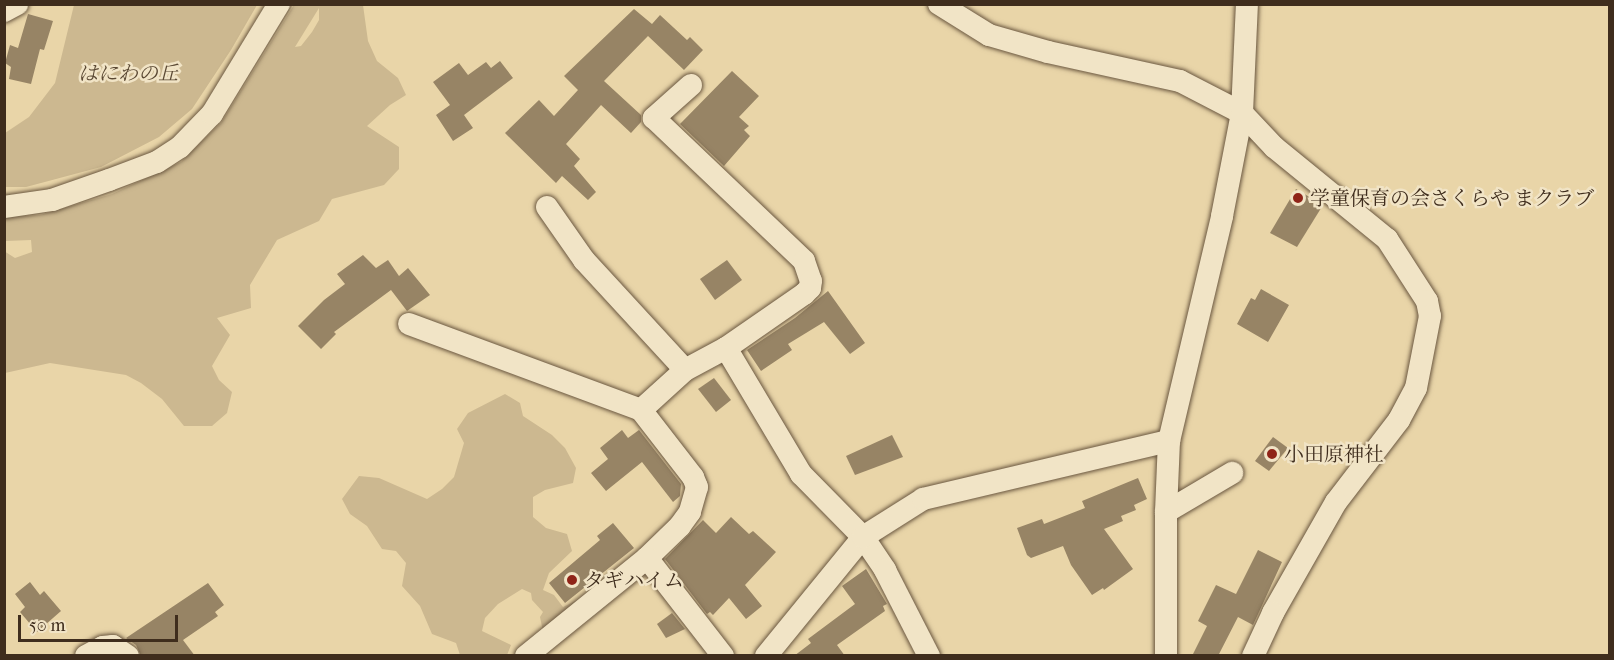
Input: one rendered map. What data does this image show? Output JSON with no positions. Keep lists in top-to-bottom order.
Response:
{
  "parks": ["はにわの丘"],
  "places": ["学童保育の会さくらや まクラブ", "小田原神社", "タギハイム"],
  "scale_bar": "50 m"
}
